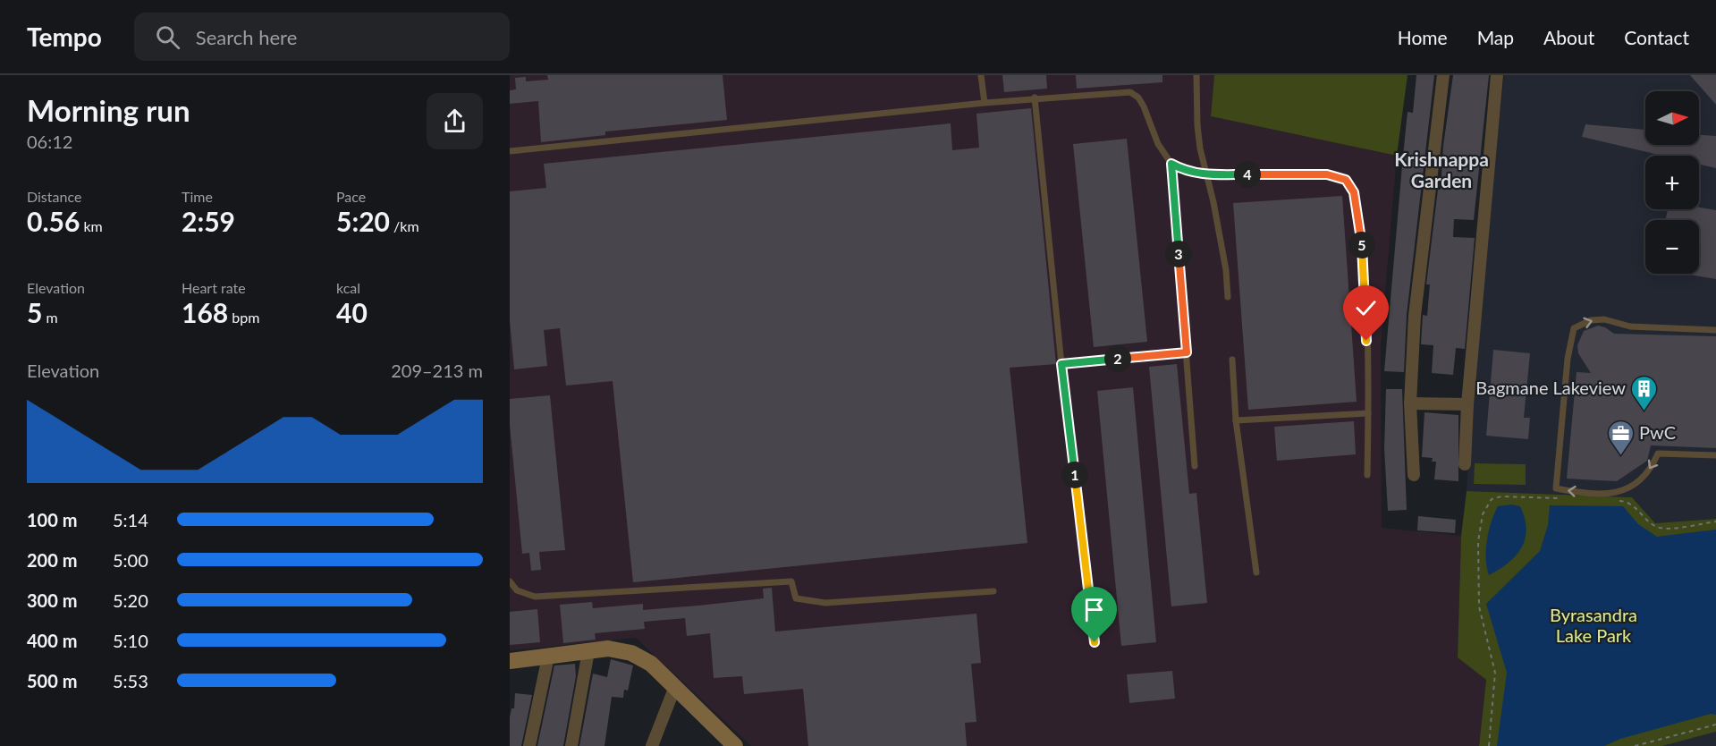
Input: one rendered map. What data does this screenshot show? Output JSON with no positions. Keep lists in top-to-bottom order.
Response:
{
  "districts": ["Krishnappa Garden"],
  "parks": ["Byrasandra Lake Park"],
  "places": {
    "building": ["Bagmane Lakeview"],
    "office": ["PwC"]
  },
  "north": "right",
  "page": {
    "header": "Tempo",
    "search": "Search here",
    "nav": [
      "Home",
      "Map",
      "About",
      "Contact"
    ],
    "heading": ["Morning run", "06:12"],
    "map_buttons": ["+", "−"],
    "pins": [
      "4",
      "5",
      "3",
      "2",
      "1"
    ],
    "stats": [
      ["Distance", "0.56 km"],
      ["Time", "2:59"],
      ["Pace", "5:20 /km"],
      ["Elevation", "5 m"],
      ["Heart rate", "168 bpm"],
      ["kcal", "40"]
    ],
    "chart": ["Elevation", "209–213 m"],
    "list": [
      {
        "name": "100 m",
        "note": "5:14"
      },
      {
        "name": "200 m",
        "note": "5:00"
      },
      {
        "name": "300 m",
        "note": "5:20"
      },
      {
        "name": "400 m",
        "note": "5:10"
      },
      {
        "name": "500 m",
        "note": "5:53"
      }
    ]
  }
}
